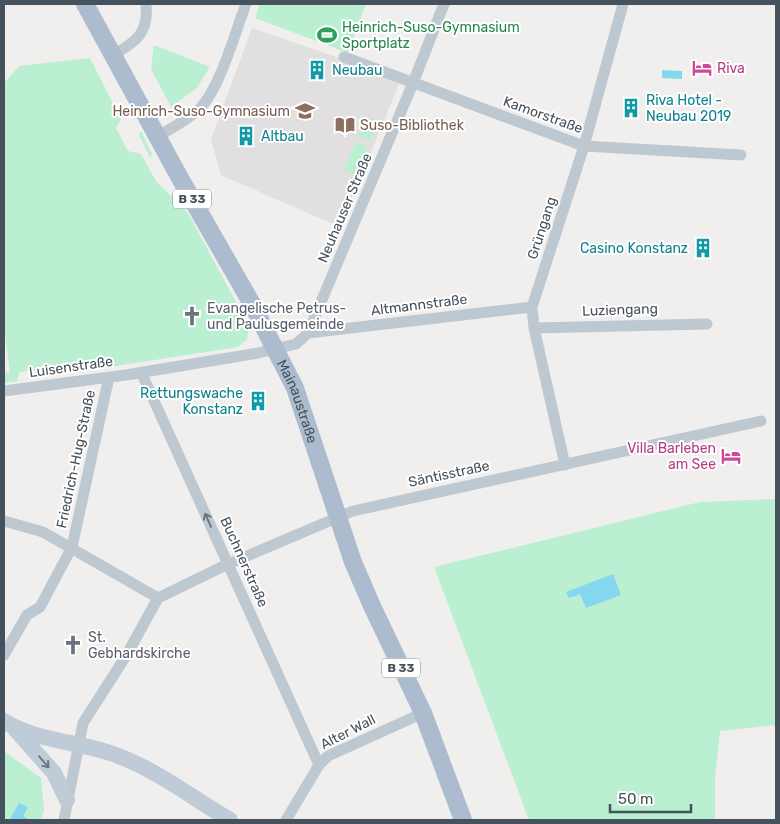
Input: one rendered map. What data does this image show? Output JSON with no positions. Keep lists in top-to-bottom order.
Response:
{
  "streets": {
    "main road": ["B 33", "Mainaustraße"],
    "street": [
      "Kamorstraße",
      "Neuhauser Straße",
      "Grüngang",
      "Altmannstraße",
      "Luziengang",
      "Luisenstraße",
      "Friedrich-Hug-Straße",
      "Säntisstraße",
      "Buchnerstraße",
      "Alter Wall"
    ]
  },
  "crossings": [
    ["Kamorstraße", "Neuhauser Straße"],
    ["Kamorstraße", "Grüngang"],
    ["Neuhauser Straße", "Altmannstraße"],
    ["Grüngang", "Altmannstraße"],
    ["Grüngang", "Luziengang"],
    ["Grüngang", "Säntisstraße"],
    ["Luisenstraße", "Mainaustraße"],
    ["Luisenstraße", "Friedrich-Hug-Straße"],
    ["Luisenstraße", "Buchnerstraße"],
    ["Mainaustraße", "Säntisstraße"],
    ["Mainaustraße", "Alter Wall"],
    ["Säntisstraße", "Buchnerstraße"],
    ["Buchnerstraße", "Alter Wall"]
  ],
  "one_way": ["Buchnerstraße"],
  "places": {
    "sports": ["Heinrich-Suso-Gymnasium Sportplatz"],
    "hotel": ["Riva", "Villa Barleben am See"],
    "building": [
      "Neubau",
      "Riva Hotel - Neubau 2019",
      "Altbau",
      "Casino Konstanz",
      "Rettungswache Konstanz"
    ],
    "school or university": ["Heinrich-Suso-Gymnasium"],
    "library": ["Suso-Bibliothek"],
    "church": ["Evangelische Petrus- und Paulusgemeinde", "St. Gebhardskirche"]
  },
  "scale_bar": "50 m"
}
